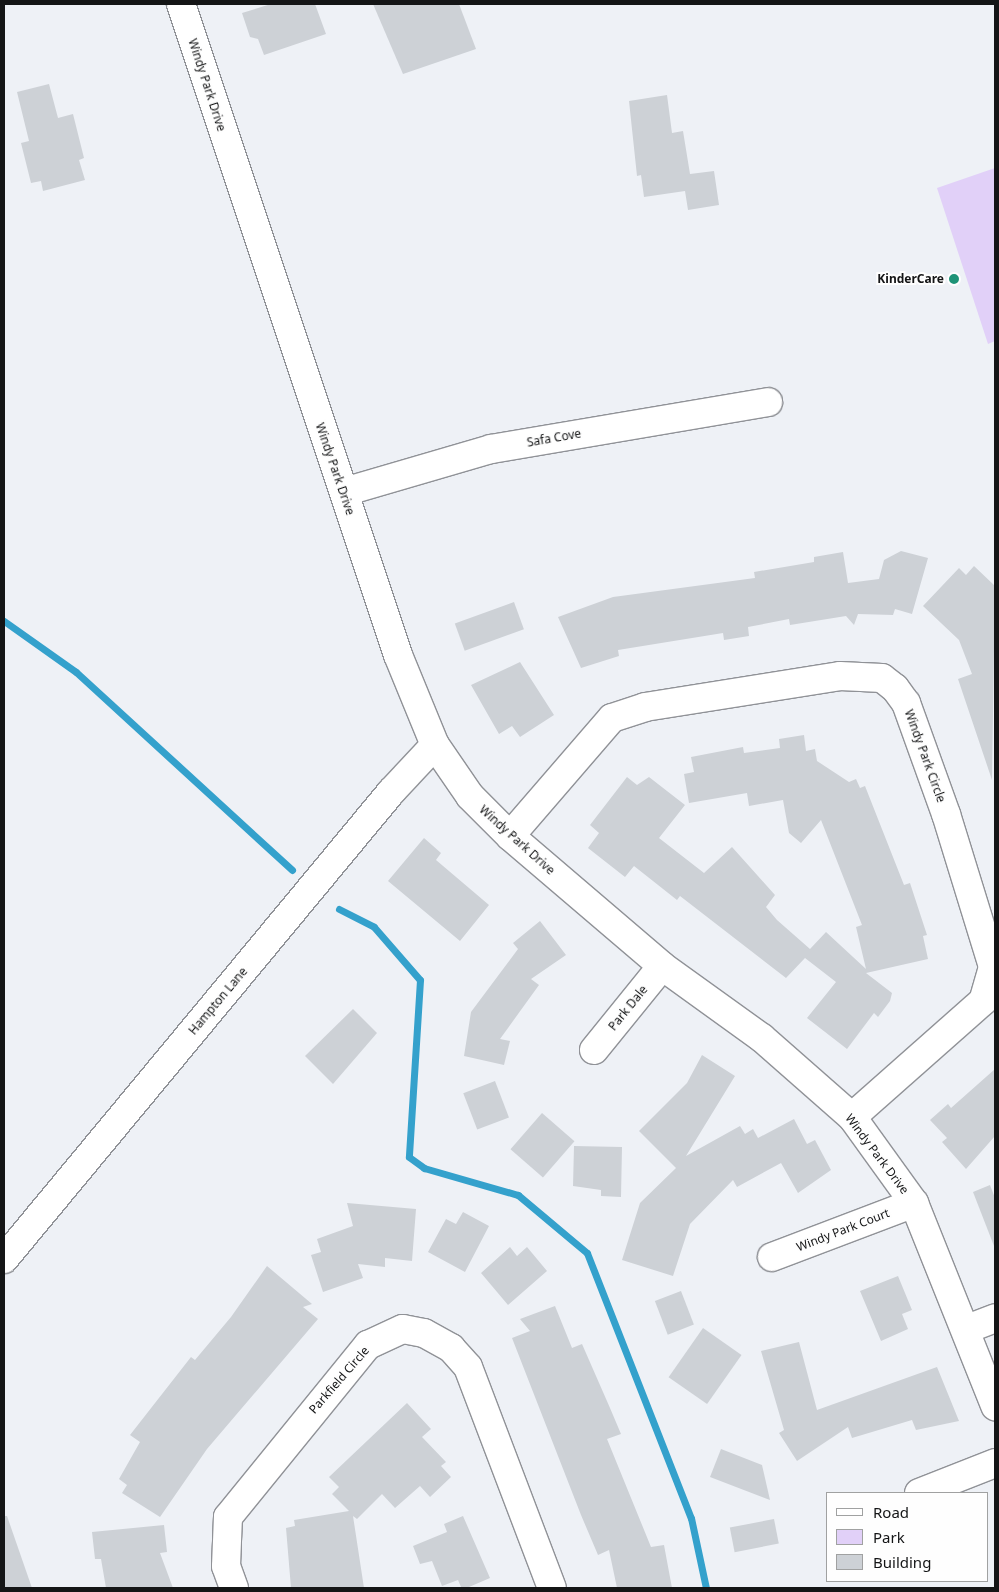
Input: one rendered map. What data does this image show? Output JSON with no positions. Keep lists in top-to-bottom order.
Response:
{
  "streets": {
    "street": [
      "Windy Park Drive",
      "Safa Cove",
      "Windy Park Circle",
      "Hampton Lane",
      "Park Dale",
      "Windy Park Court",
      "Parkfield Circle"
    ]
  },
  "crossings": [
    ["Windy Park Drive", "Safa Cove"],
    ["Windy Park Drive", "Windy Park Circle"],
    ["Windy Park Drive", "Hampton Lane"],
    ["Windy Park Drive", "Park Dale"],
    ["Windy Park Drive", "Windy Park Court"]
  ],
  "places": ["KinderCare"],
  "legend": ["Road", "Park", "Building"]
}
